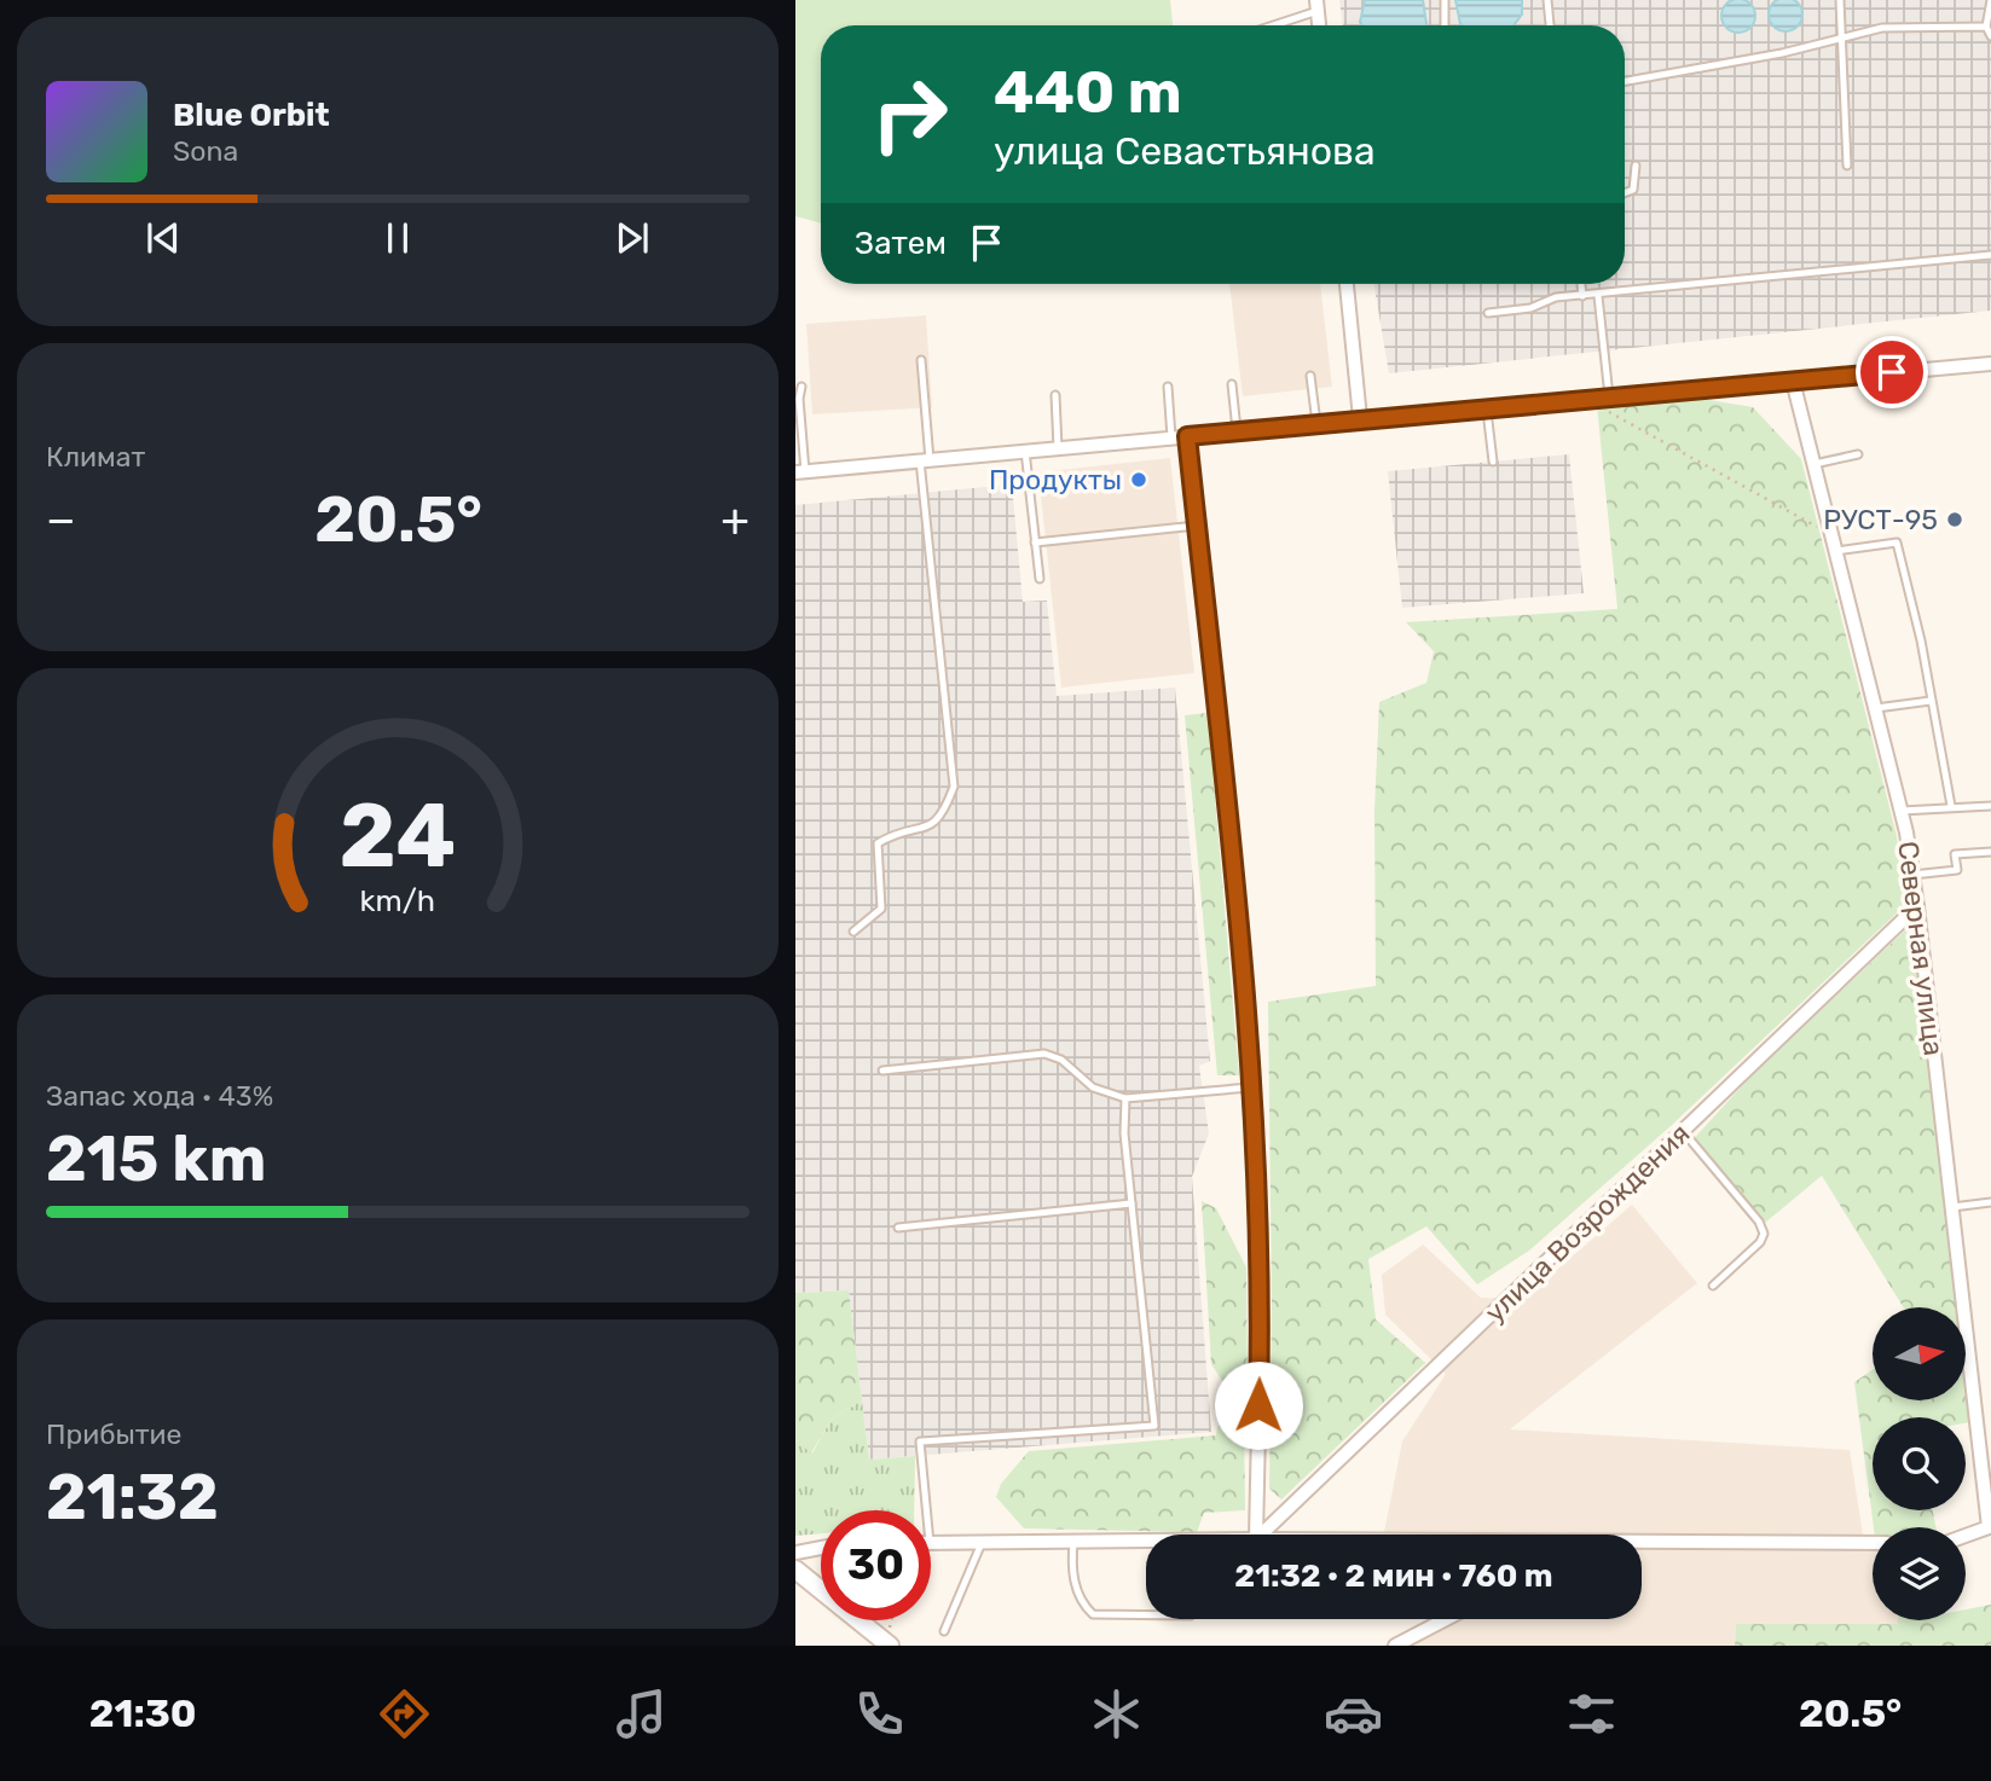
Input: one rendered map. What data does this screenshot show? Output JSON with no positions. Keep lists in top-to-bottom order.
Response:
{
  "streets": {
    "street": ["Северная улица", "улица Возрождения"]
  },
  "crossings": [
    ["Северная улица", "улица Возрождения"]
  ],
  "places": ["Продукты", "РУСТ-95"],
  "north": "right",
  "page": {
    "turn": ["440 m", "улица Севастьянова"],
    "song": ["Blue Orbit", "Sona"],
    "then": "Затем",
    "tile": [
      "Климат",
      ["Запас хода · 43%", "215 km"],
      ["Прибытие", "21:32"]
    ],
    "heat": ["−", "20.5°", "+"],
    "limit": "30",
    "trip": "21:32 · 2 мин · 760 m",
    "tabs": ["21:30", "20.5°"],
    "gauge": ["24", "km/h"]
  }
}
